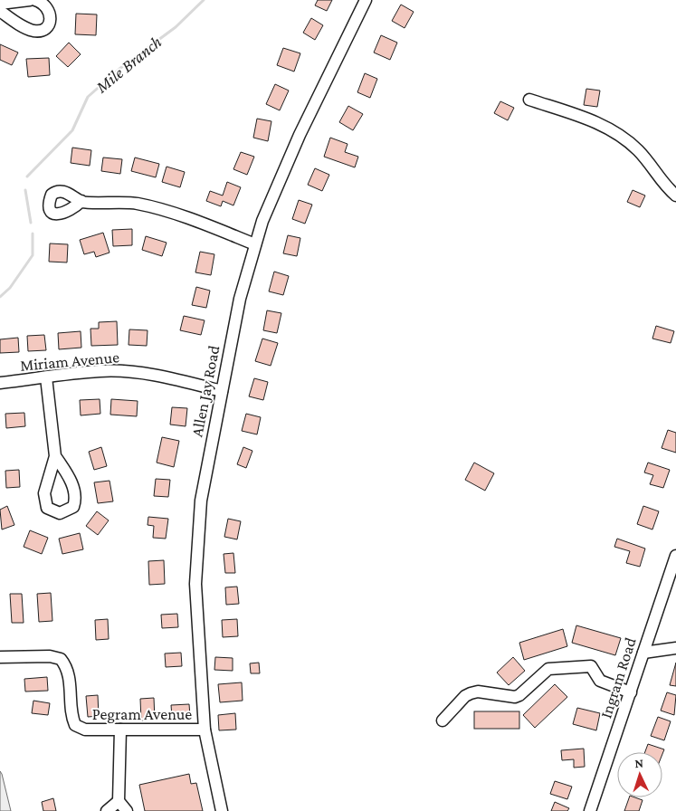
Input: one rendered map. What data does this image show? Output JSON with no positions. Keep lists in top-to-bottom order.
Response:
{
  "streets": {
    "street": [
      "Miriam Avenue",
      "Allen Jay Road",
      "Ingram Road",
      "Pegram Avenue"
    ]
  },
  "crossings": [
    ["Miriam Avenue", "Allen Jay Road"],
    ["Allen Jay Road", "Pegram Avenue"]
  ],
  "water": ["Mile Branch"],
  "north": "top"
}
